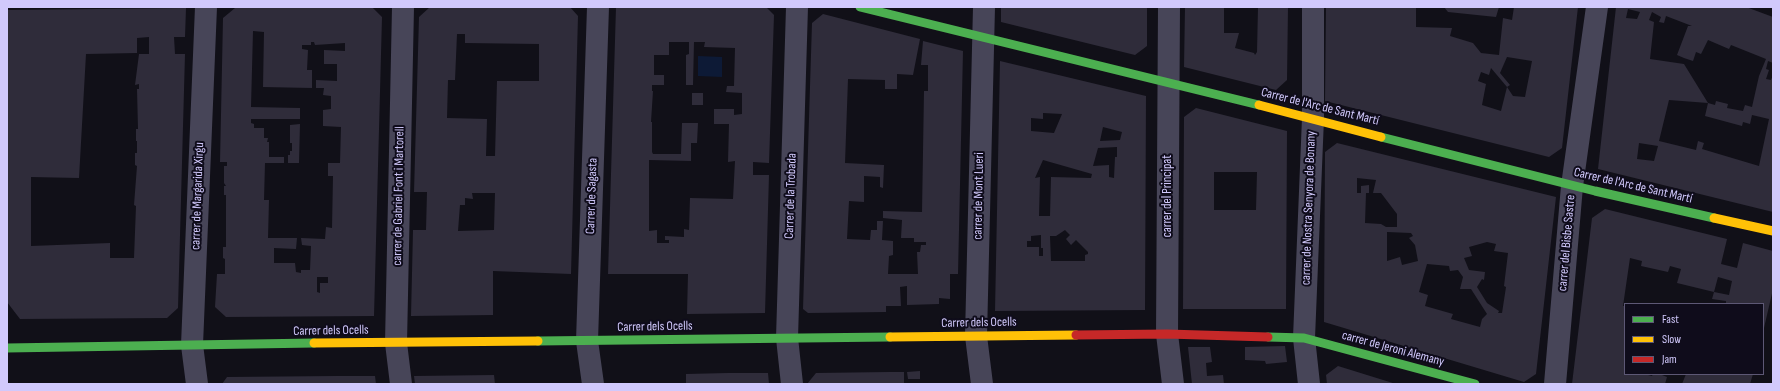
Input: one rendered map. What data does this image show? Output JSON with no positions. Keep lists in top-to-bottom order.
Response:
{
  "streets": {
    "street": [
      "Carrer de l'Arc de Sant Martí",
      "carrer de Margarida Xirgu",
      "carrer de Gabriel Font i Martorell",
      "Carrer de Sagasta",
      "Carrer de la Trobada",
      "carrer de Mont Lueri",
      "carrer del Principat",
      "carrer de Nostra Senyora de Bonany",
      "carrer del Bisbe Sastre",
      "Carrer dels Ocells",
      "carrer de Jeroni Alemany"
    ]
  },
  "crossings": [
    ["Carrer de l'Arc de Sant Martí", "carrer de Mont Lueri"],
    ["Carrer de l'Arc de Sant Martí", "carrer del Principat"],
    ["Carrer de l'Arc de Sant Martí", "carrer de Nostra Senyora de Bonany"],
    ["Carrer de l'Arc de Sant Martí", "carrer del Bisbe Sastre"],
    ["carrer de Margarida Xirgu", "Carrer dels Ocells"],
    ["carrer de Gabriel Font i Martorell", "Carrer dels Ocells"],
    ["Carrer de Sagasta", "Carrer dels Ocells"],
    ["Carrer de la Trobada", "Carrer dels Ocells"],
    ["carrer de Mont Lueri", "Carrer dels Ocells"],
    ["carrer del Principat", "Carrer dels Ocells"],
    ["carrer de Nostra Senyora de Bonany", "Carrer dels Ocells"],
    ["carrer de Nostra Senyora de Bonany", "carrer de Jeroni Alemany"],
    ["Carrer dels Ocells", "carrer de Jeroni Alemany"]
  ],
  "legend": ["Fast", "Slow", "Jam"]
}
